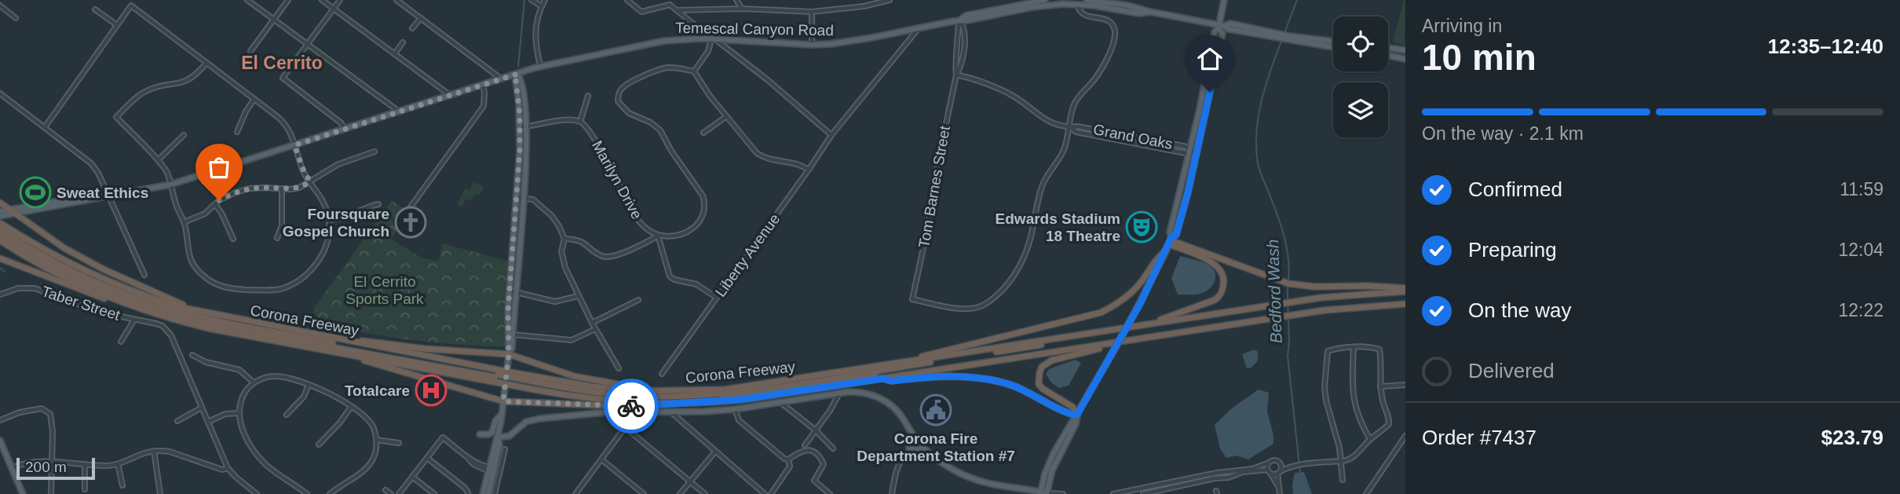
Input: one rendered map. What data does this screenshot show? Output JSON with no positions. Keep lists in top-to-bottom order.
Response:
{
  "streets": {
    "highway": ["Corona Freeway"],
    "main road": ["Temescal Canyon Road"],
    "street": [
      "Grand Oaks",
      "Marilyn Drive",
      "Tom Barnes Street",
      "Liberty Avenue",
      "Taber Street"
    ]
  },
  "crossings": [
    ["Temescal Canyon Road", "Tom Barnes Street"],
    ["Temescal Canyon Road", "Liberty Avenue"],
    ["Grand Oaks", "Tom Barnes Street"]
  ],
  "districts": ["El Cerrito"],
  "water": ["Bedford Wash"],
  "parks": ["El Cerrito Sports Park"],
  "places": {
    "sports": ["Sweat Ethics"],
    "church": ["Foursquare Gospel Church"],
    "theatre": ["Edwards Stadium 18 Theatre"],
    "hospital": ["Totalcare"],
    "public building": ["Corona Fire Department Station #7"]
  },
  "scale_bar": "200 m",
  "page": {
    "heading": ["10 min", "Arriving in", "12:35–12:40"],
    "panel": ["Order #7437", "$23.79"],
    "bar": "On the way · 2.1 km",
    "list": [
      ["Confirmed", "11:59"],
      ["Preparing", "12:04"],
      ["On the way", "12:22"],
      "Delivered"
    ],
    "scale": "200 m"
  }
}
